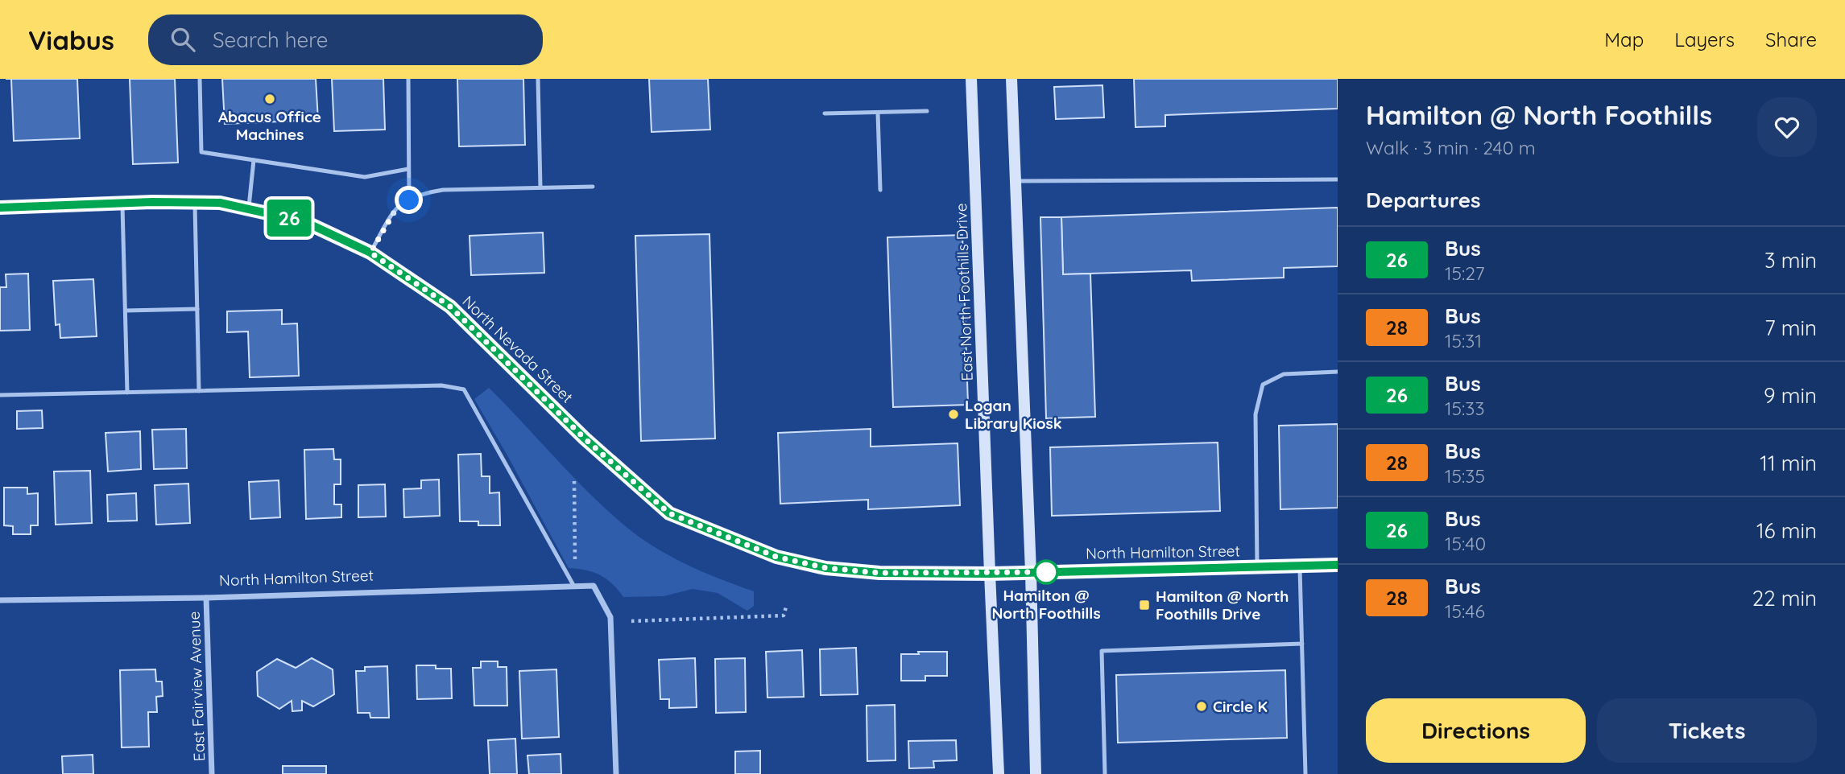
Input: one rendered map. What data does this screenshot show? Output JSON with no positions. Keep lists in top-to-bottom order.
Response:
{
  "streets": {
    "main road": ["East North Foothills Drive", "North Nevada Street", "North Hamilton Street"],
    "street": ["East Fairview Avenue"]
  },
  "crossings": [
    ["East North Foothills Drive", "North Nevada Street"],
    ["East North Foothills Drive", "North Hamilton Street"],
    ["North Nevada Street", "North Hamilton Street"],
    ["North Hamilton Street", "East Fairview Avenue"]
  ],
  "places": {
    "other": [
      "Abacus Office Machines",
      "Logan Library Kiosk",
      "Hamilton @ North Foothills",
      "Circle K"
    ],
    "transit": ["Hamilton @ North Foothills Drive"]
  },
  "lines": ["bus line 26"],
  "page": {
    "header": "Viabus",
    "search": "Search here",
    "nav": ["Map", "Layers", "Share"],
    "on_map": "26",
    "heading": [
      ["Hamilton @ North Foothills", "Walk · 3 min · 240 m"],
      "Departures"
    ],
    "list": [
      {
        "mark": "26",
        "name": "Bus",
        "note": "15:27",
        "value": "3 min"
      },
      {
        "mark": "28",
        "name": "Bus",
        "note": "15:31",
        "value": "7 min"
      },
      {
        "mark": "26",
        "name": "Bus",
        "note": "15:33",
        "value": "9 min"
      },
      {
        "mark": "28",
        "name": "Bus",
        "note": "15:35",
        "value": "11 min"
      },
      {
        "mark": "26",
        "name": "Bus",
        "note": "15:40",
        "value": "16 min"
      },
      {
        "mark": "28",
        "name": "Bus",
        "note": "15:46",
        "value": "22 min"
      }
    ],
    "buttons": ["Directions", "Tickets"]
  }
}
